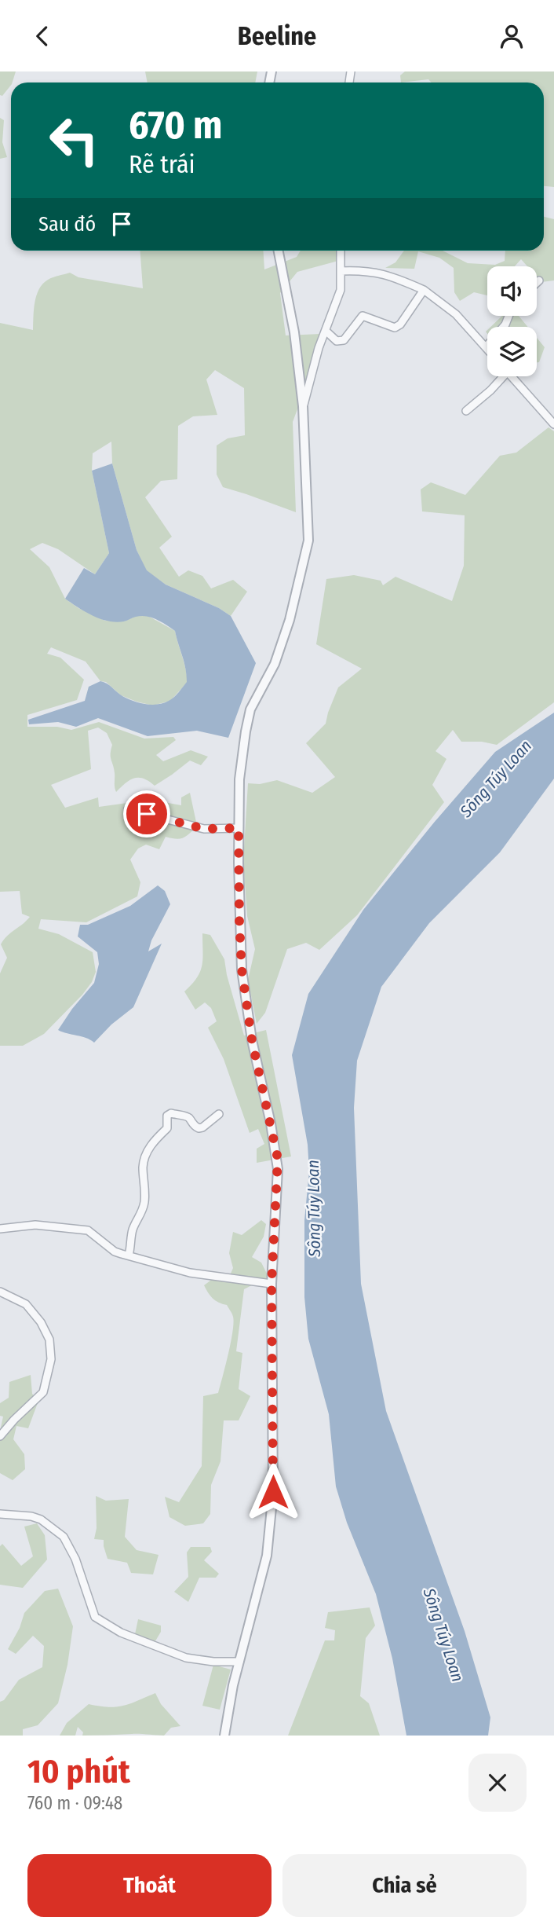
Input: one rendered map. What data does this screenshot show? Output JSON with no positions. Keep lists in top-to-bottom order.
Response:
{
  "water": ["Sông Túy Loan"],
  "page": {
    "header": "Beeline",
    "turn": ["670 m", "Rẽ trái"],
    "then": "Sau đó",
    "heading": ["10 phút", "760 m · 09:48"],
    "buttons": ["Thoát", "Chia sẻ"]
  }
}
